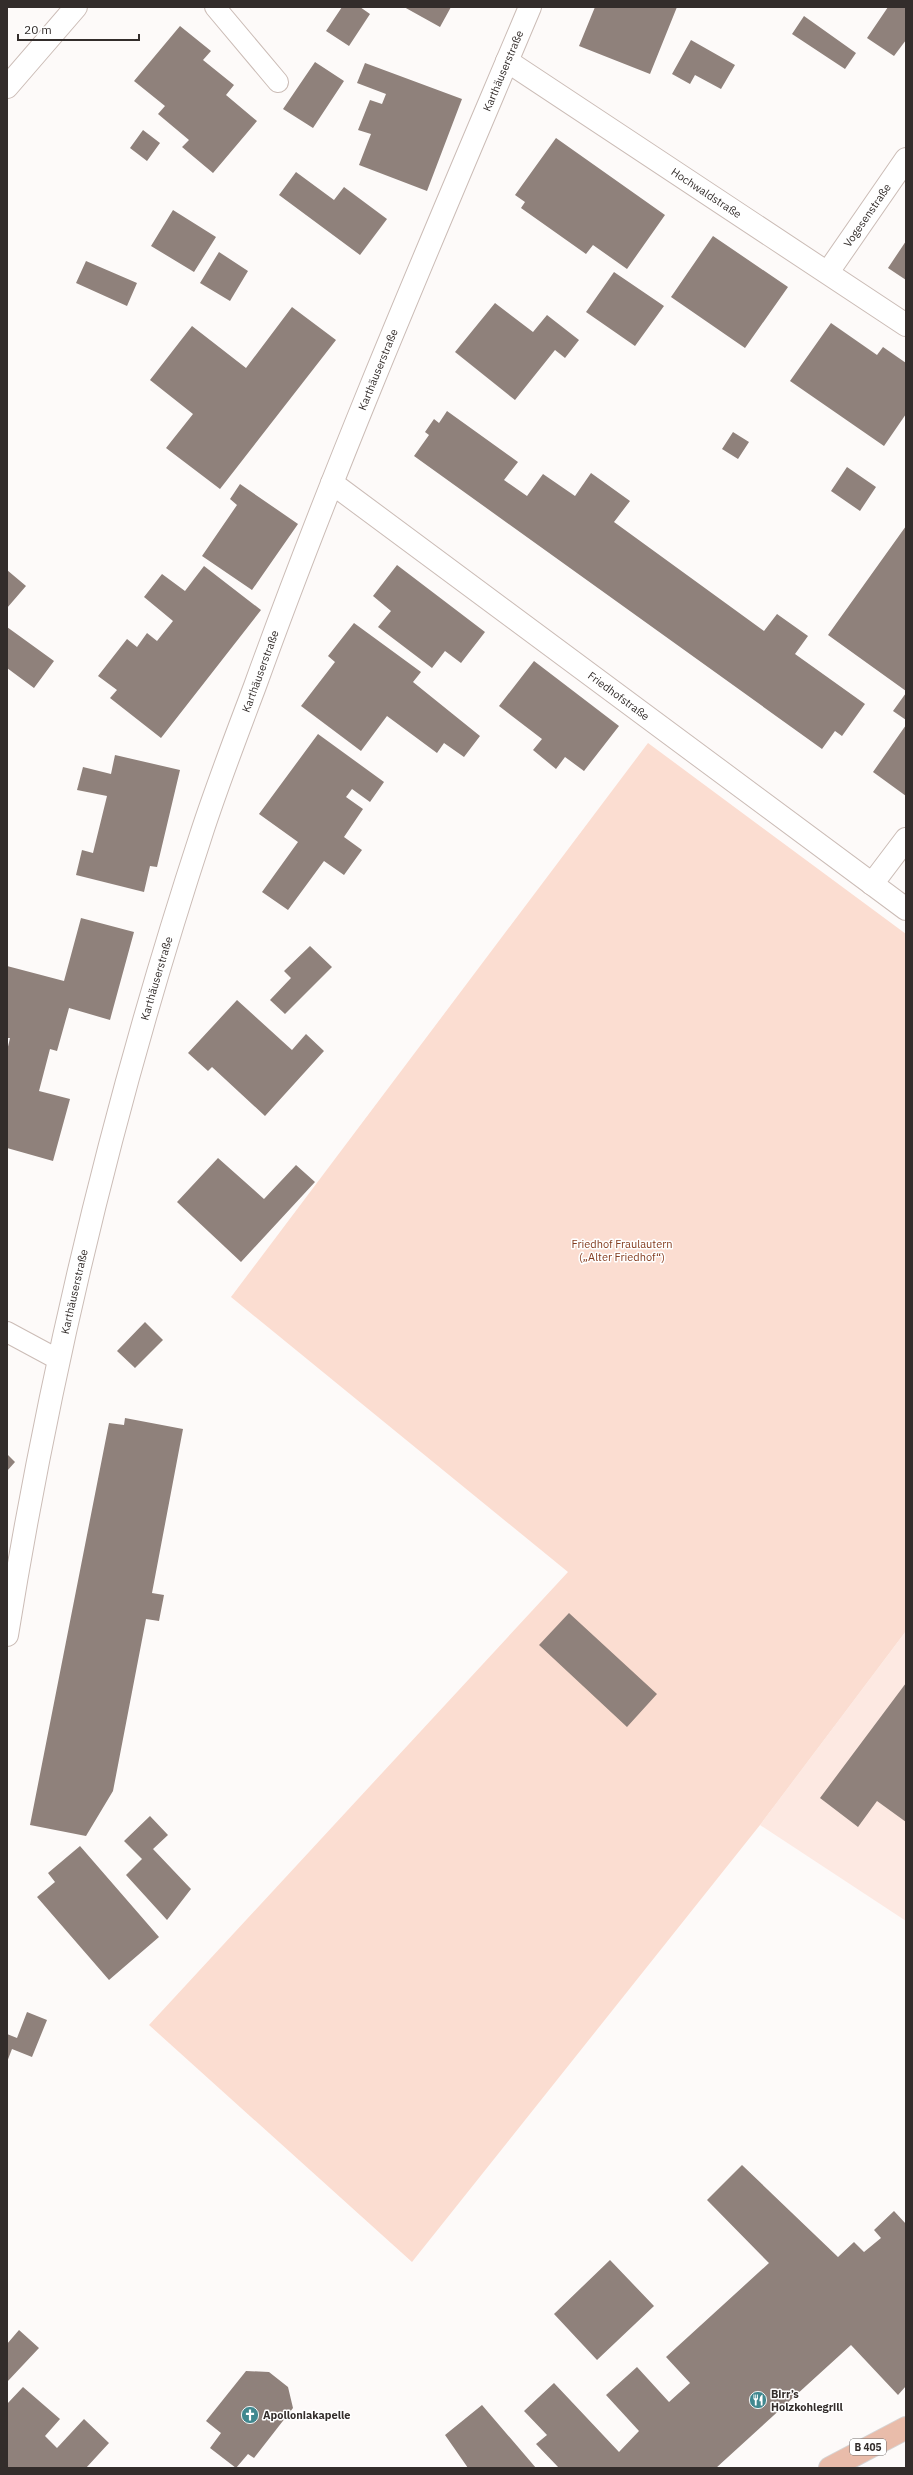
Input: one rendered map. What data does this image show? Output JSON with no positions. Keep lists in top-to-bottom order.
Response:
{
  "streets": {
    "main road": ["B 405"],
    "street": [
      "Karthäuserstraße",
      "Hochwaldstraße",
      "Vogesenstraße",
      "Friedhofstraße"
    ]
  },
  "crossings": [
    ["Karthäuserstraße", "Hochwaldstraße"],
    ["Karthäuserstraße", "Friedhofstraße"],
    ["Hochwaldstraße", "Vogesenstraße"]
  ],
  "parks": ["Friedhof Fraulautern („Alter Friedhof“)"],
  "places": {
    "restaurant": ["Birr’s Holzkohlegrill"],
    "church": ["Apolloniakapelle"]
  },
  "scale_bar": "20 m"
}
